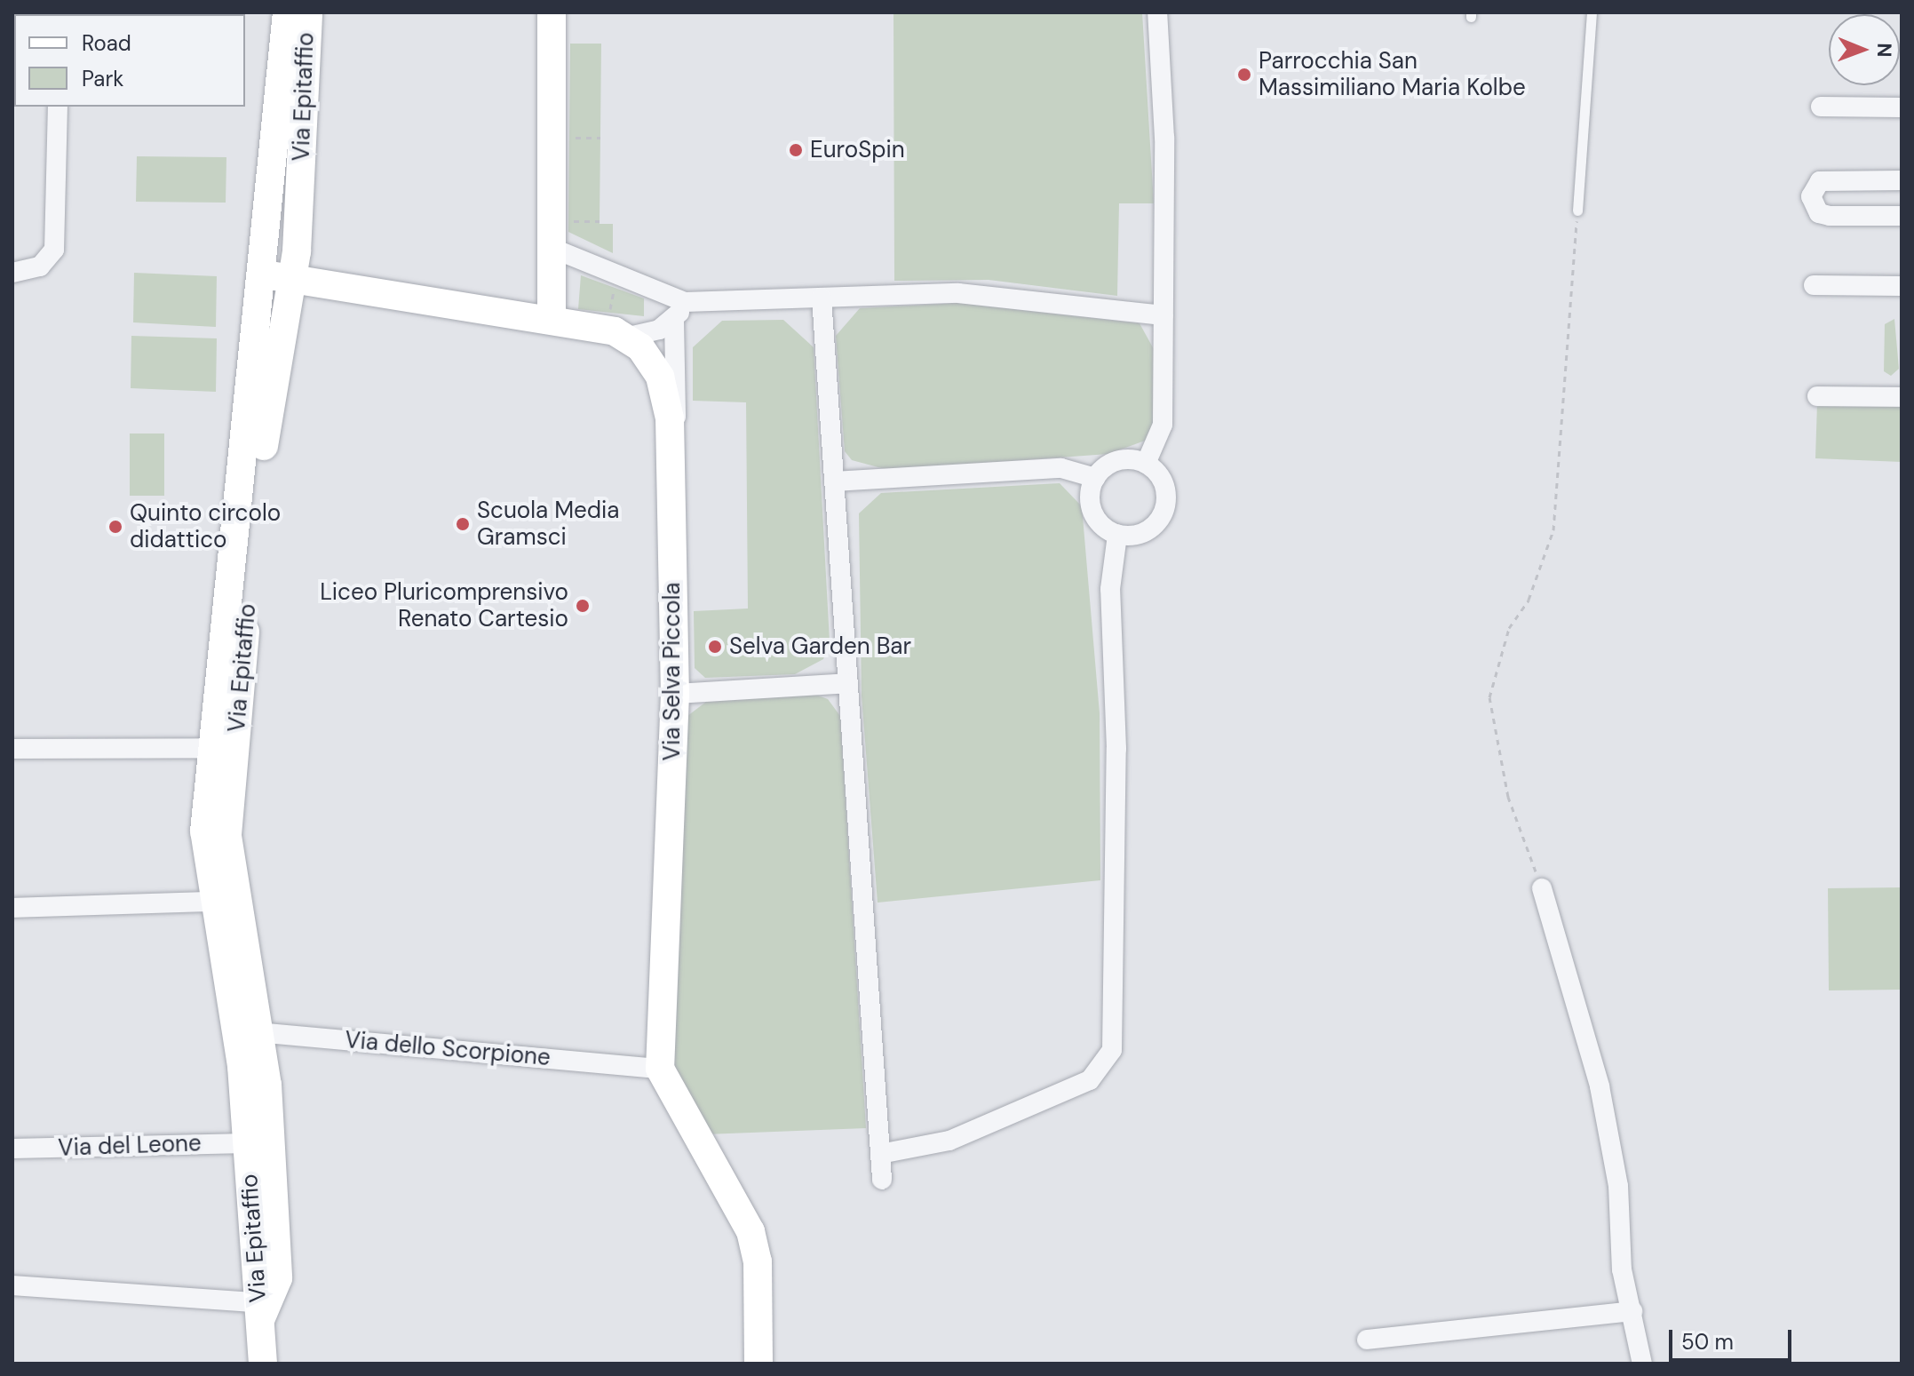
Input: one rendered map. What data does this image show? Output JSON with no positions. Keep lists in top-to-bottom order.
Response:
{
  "streets": {
    "street": [
      "Via Epitaffio",
      "Via Selva Piccola",
      "Via dello Scorpione",
      "Via del Leone"
    ]
  },
  "crossings": [
    ["Via Epitaffio", "Via dello Scorpione"],
    ["Via Epitaffio", "Via del Leone"],
    ["Via Selva Piccola", "Via dello Scorpione"]
  ],
  "places": [
    "Parrocchia San Massimiliano Maria Kolbe",
    "EuroSpin",
    "Scuola Media Gramsci",
    "Quinto circolo didattico",
    "Liceo Pluricomprensivo Renato Cartesio",
    "Selva Garden Bar"
  ],
  "legend": ["Road", "Park"],
  "scale_bar": "50 m",
  "north": "right"
}
